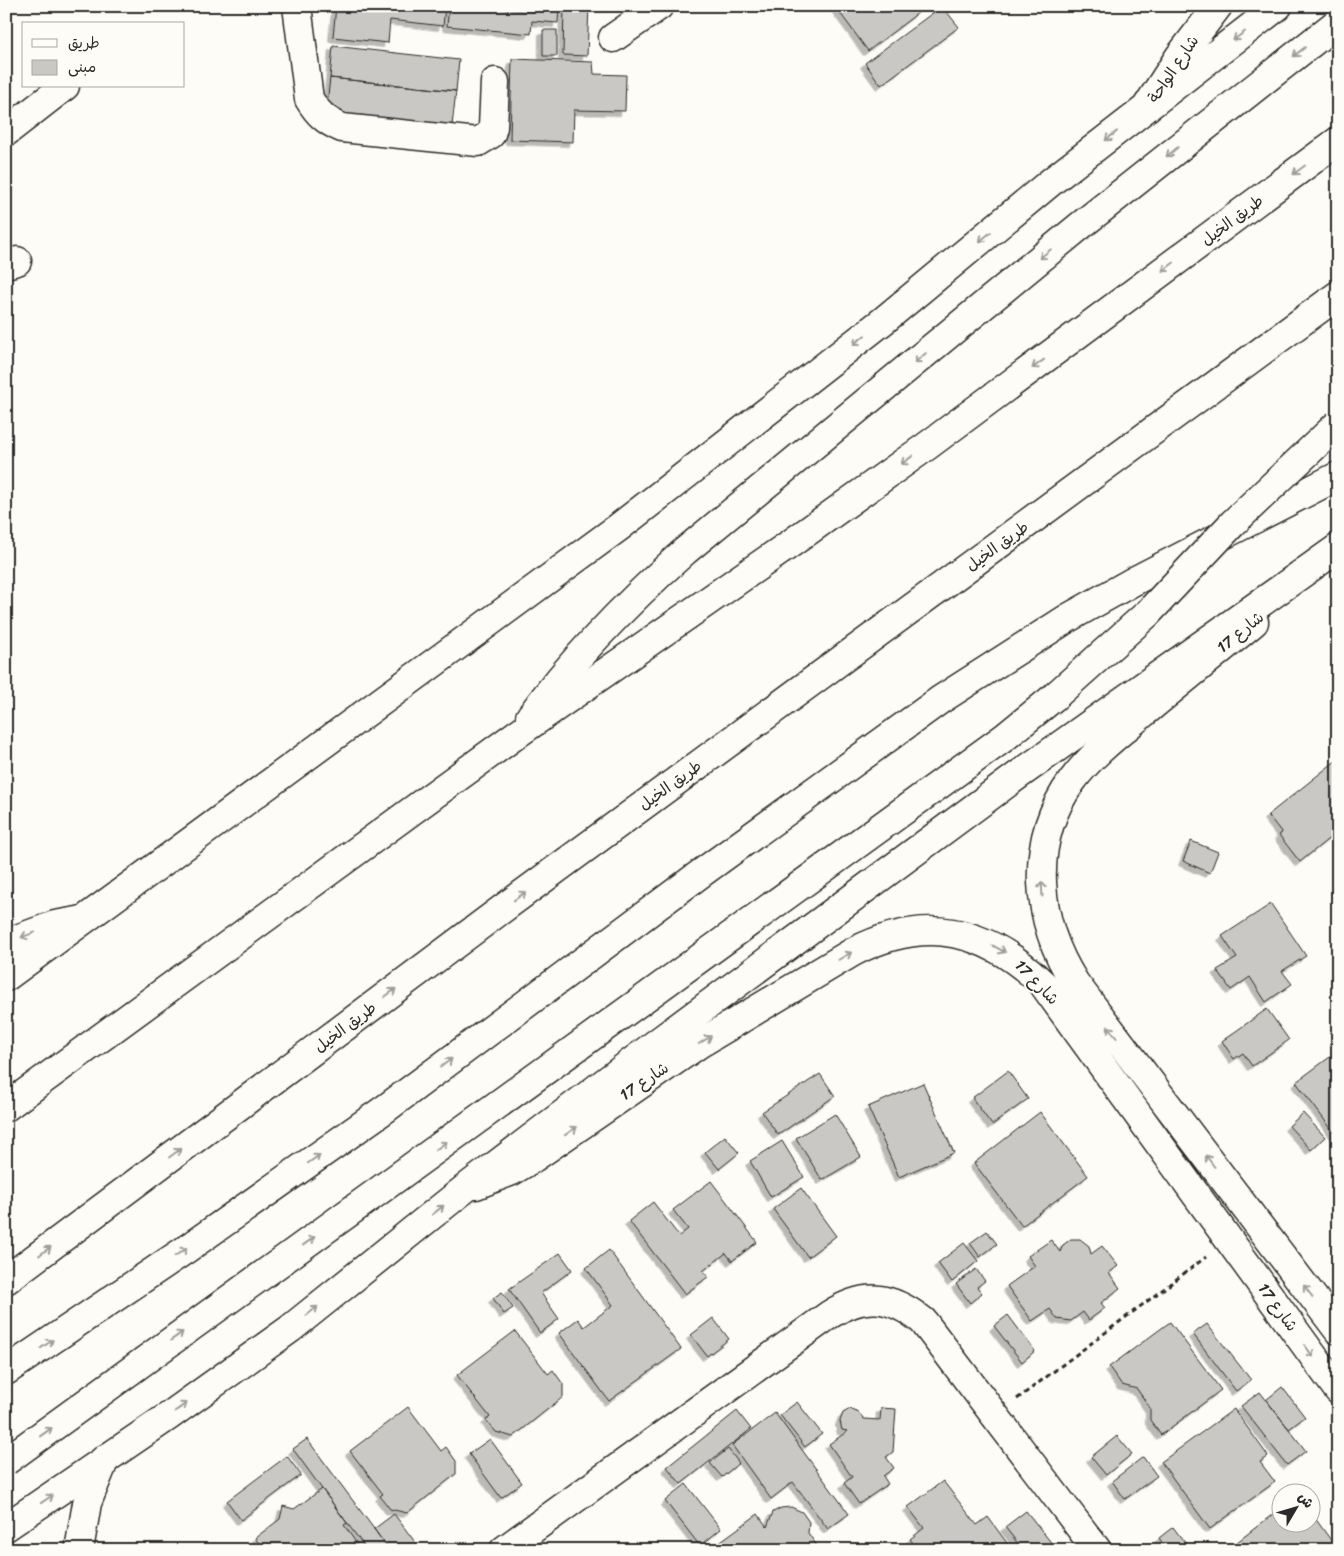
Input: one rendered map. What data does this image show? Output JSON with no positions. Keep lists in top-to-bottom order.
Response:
{
  "streets": {
    "main road": ["شارع الواحة", "طريق الخيل", "17 شارع"]
  },
  "legend": ["طريق", "مبنى"],
  "north": "top right"
}
